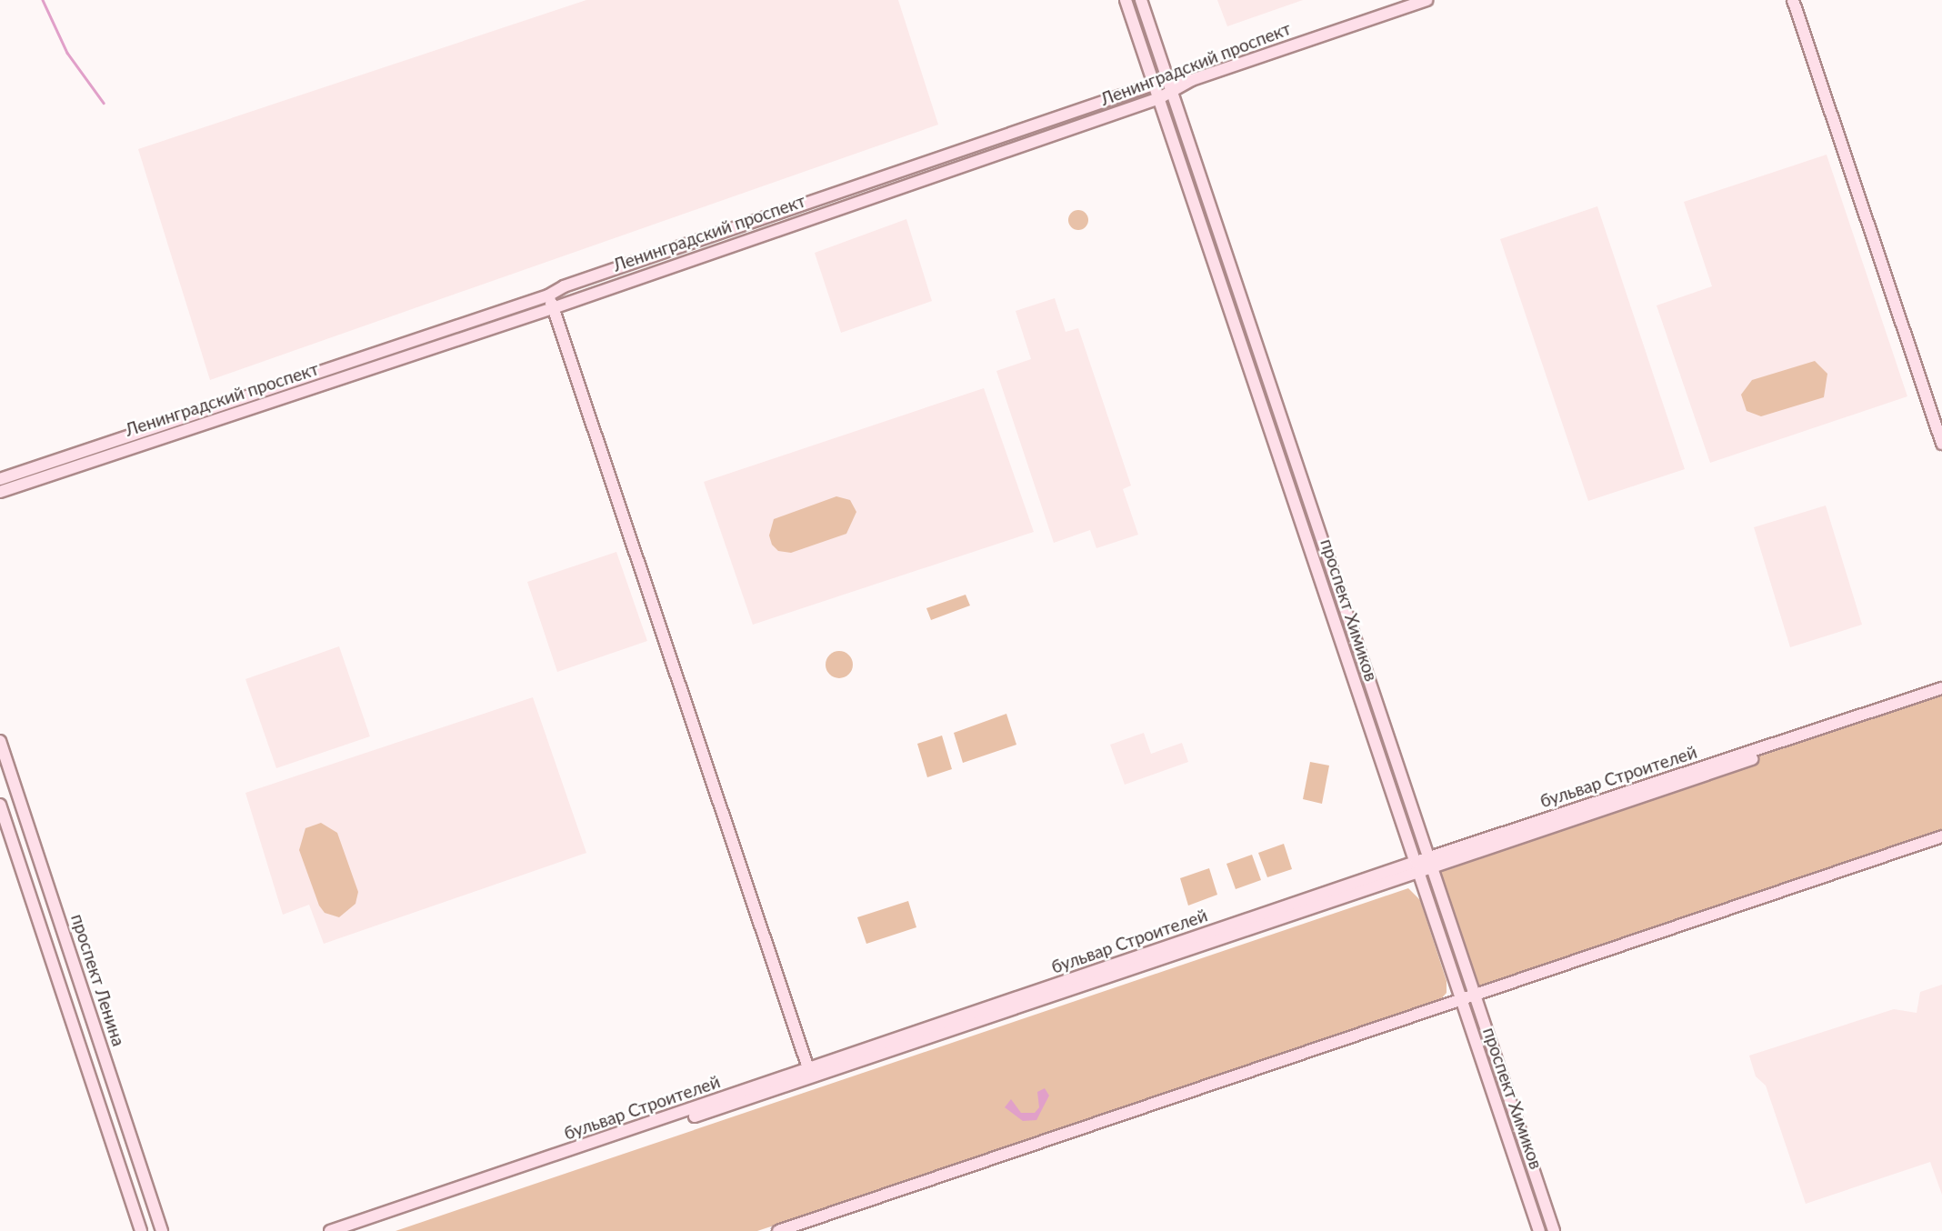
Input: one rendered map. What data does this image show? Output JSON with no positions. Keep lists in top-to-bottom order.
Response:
{
  "streets": {
    "main road": [
      "Ленинградский проспект",
      "проспект Химиков",
      "бульвар Строителей",
      "проспект Ленина"
    ]
  },
  "crossings": [
    ["Ленинградский проспект", "проспект Химиков"],
    ["проспект Химиков", "бульвар Строителей"]
  ]
}
